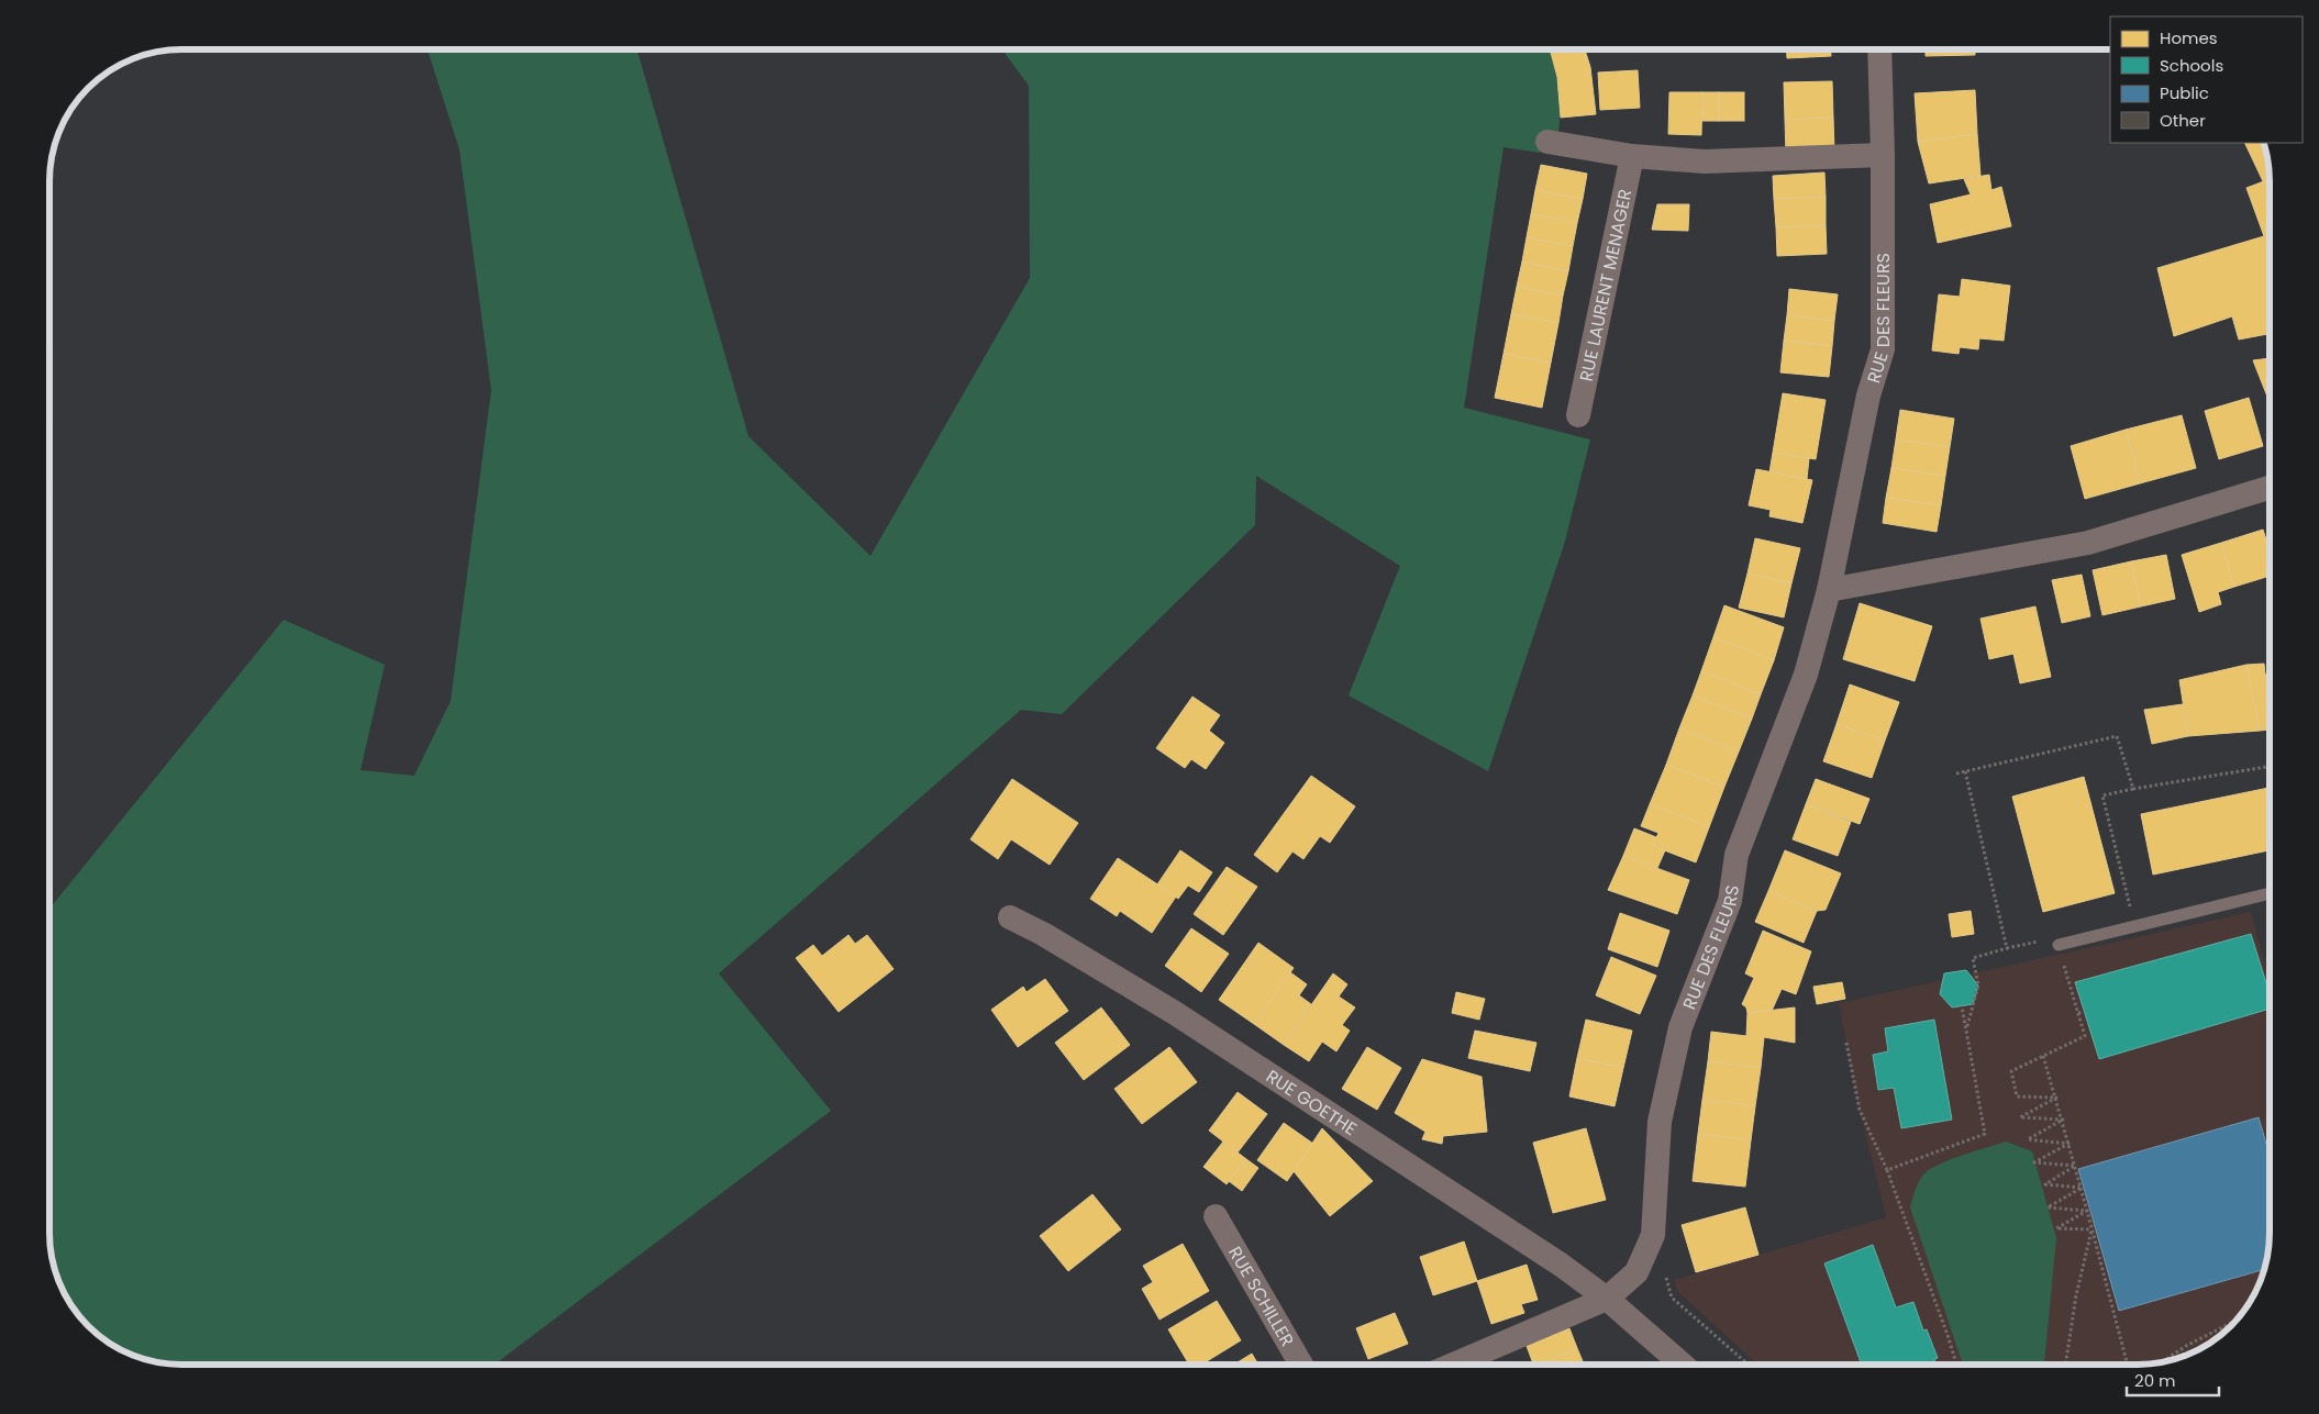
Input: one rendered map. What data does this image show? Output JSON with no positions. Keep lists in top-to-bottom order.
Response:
{
  "streets": {
    "street": [
      "RUE LAURENT MENAGER",
      "RUE DES FLEURS",
      "RUE GOETHE",
      "RUE SCHILLER"
    ]
  },
  "crossings": [
    ["RUE DES FLEURS", "RUE GOETHE"]
  ],
  "legend": [
    "Homes",
    "Schools",
    "Public",
    "Other"
  ],
  "scale_bar": "20 m"
}
